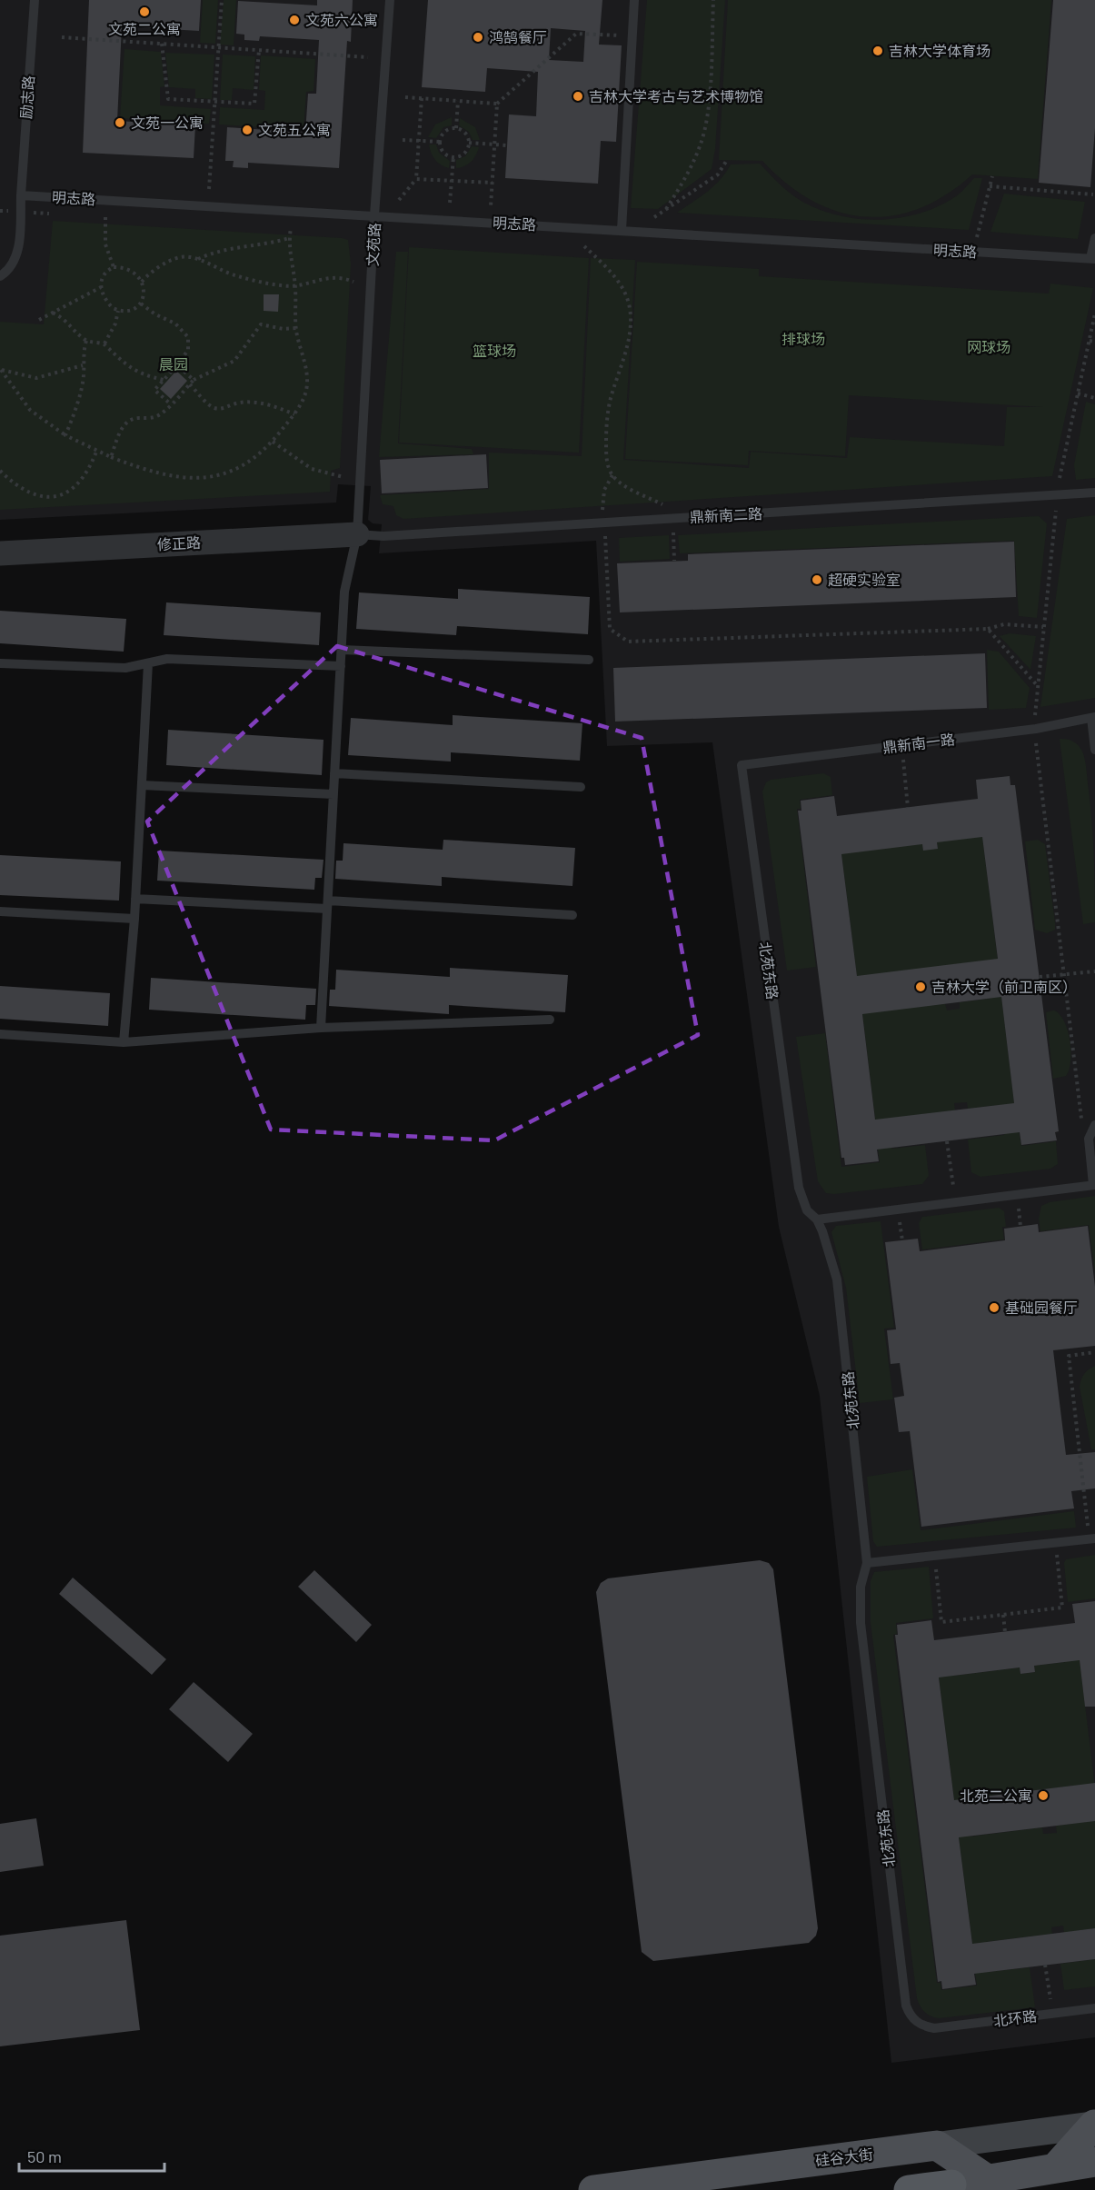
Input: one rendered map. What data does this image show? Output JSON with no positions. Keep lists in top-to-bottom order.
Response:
{
  "streets": {
    "main road": ["硅谷大街"],
    "street": ["修正路"],
    "lane": [
      "励志路",
      "明志路",
      "文苑路",
      "鼎新南二路",
      "鼎新南一路",
      "北苑东路",
      "北环路"
    ]
  },
  "crossings": [
    ["励志路", "明志路"],
    ["明志路", "文苑路"],
    ["文苑路", "鼎新南二路"],
    ["文苑路", "修正路"],
    ["鼎新南二路", "修正路"],
    ["鼎新南一路", "北苑东路"],
    ["北苑东路", "北环路"]
  ],
  "parks": [
    "排球场",
    "网球场",
    "篮球场",
    "晨园"
  ],
  "places": [
    "文苑二公寓",
    "文苑六公寓",
    "鸿鹄餐厅",
    "吉林大学体育场",
    "吉林大学考古与艺术博物馆",
    "文苑一公寓",
    "文苑五公寓",
    "超硬实验室",
    "吉林大学（前卫南区）",
    "基础园餐厅",
    "北苑二公寓"
  ],
  "scale_bar": "50 m"
}
